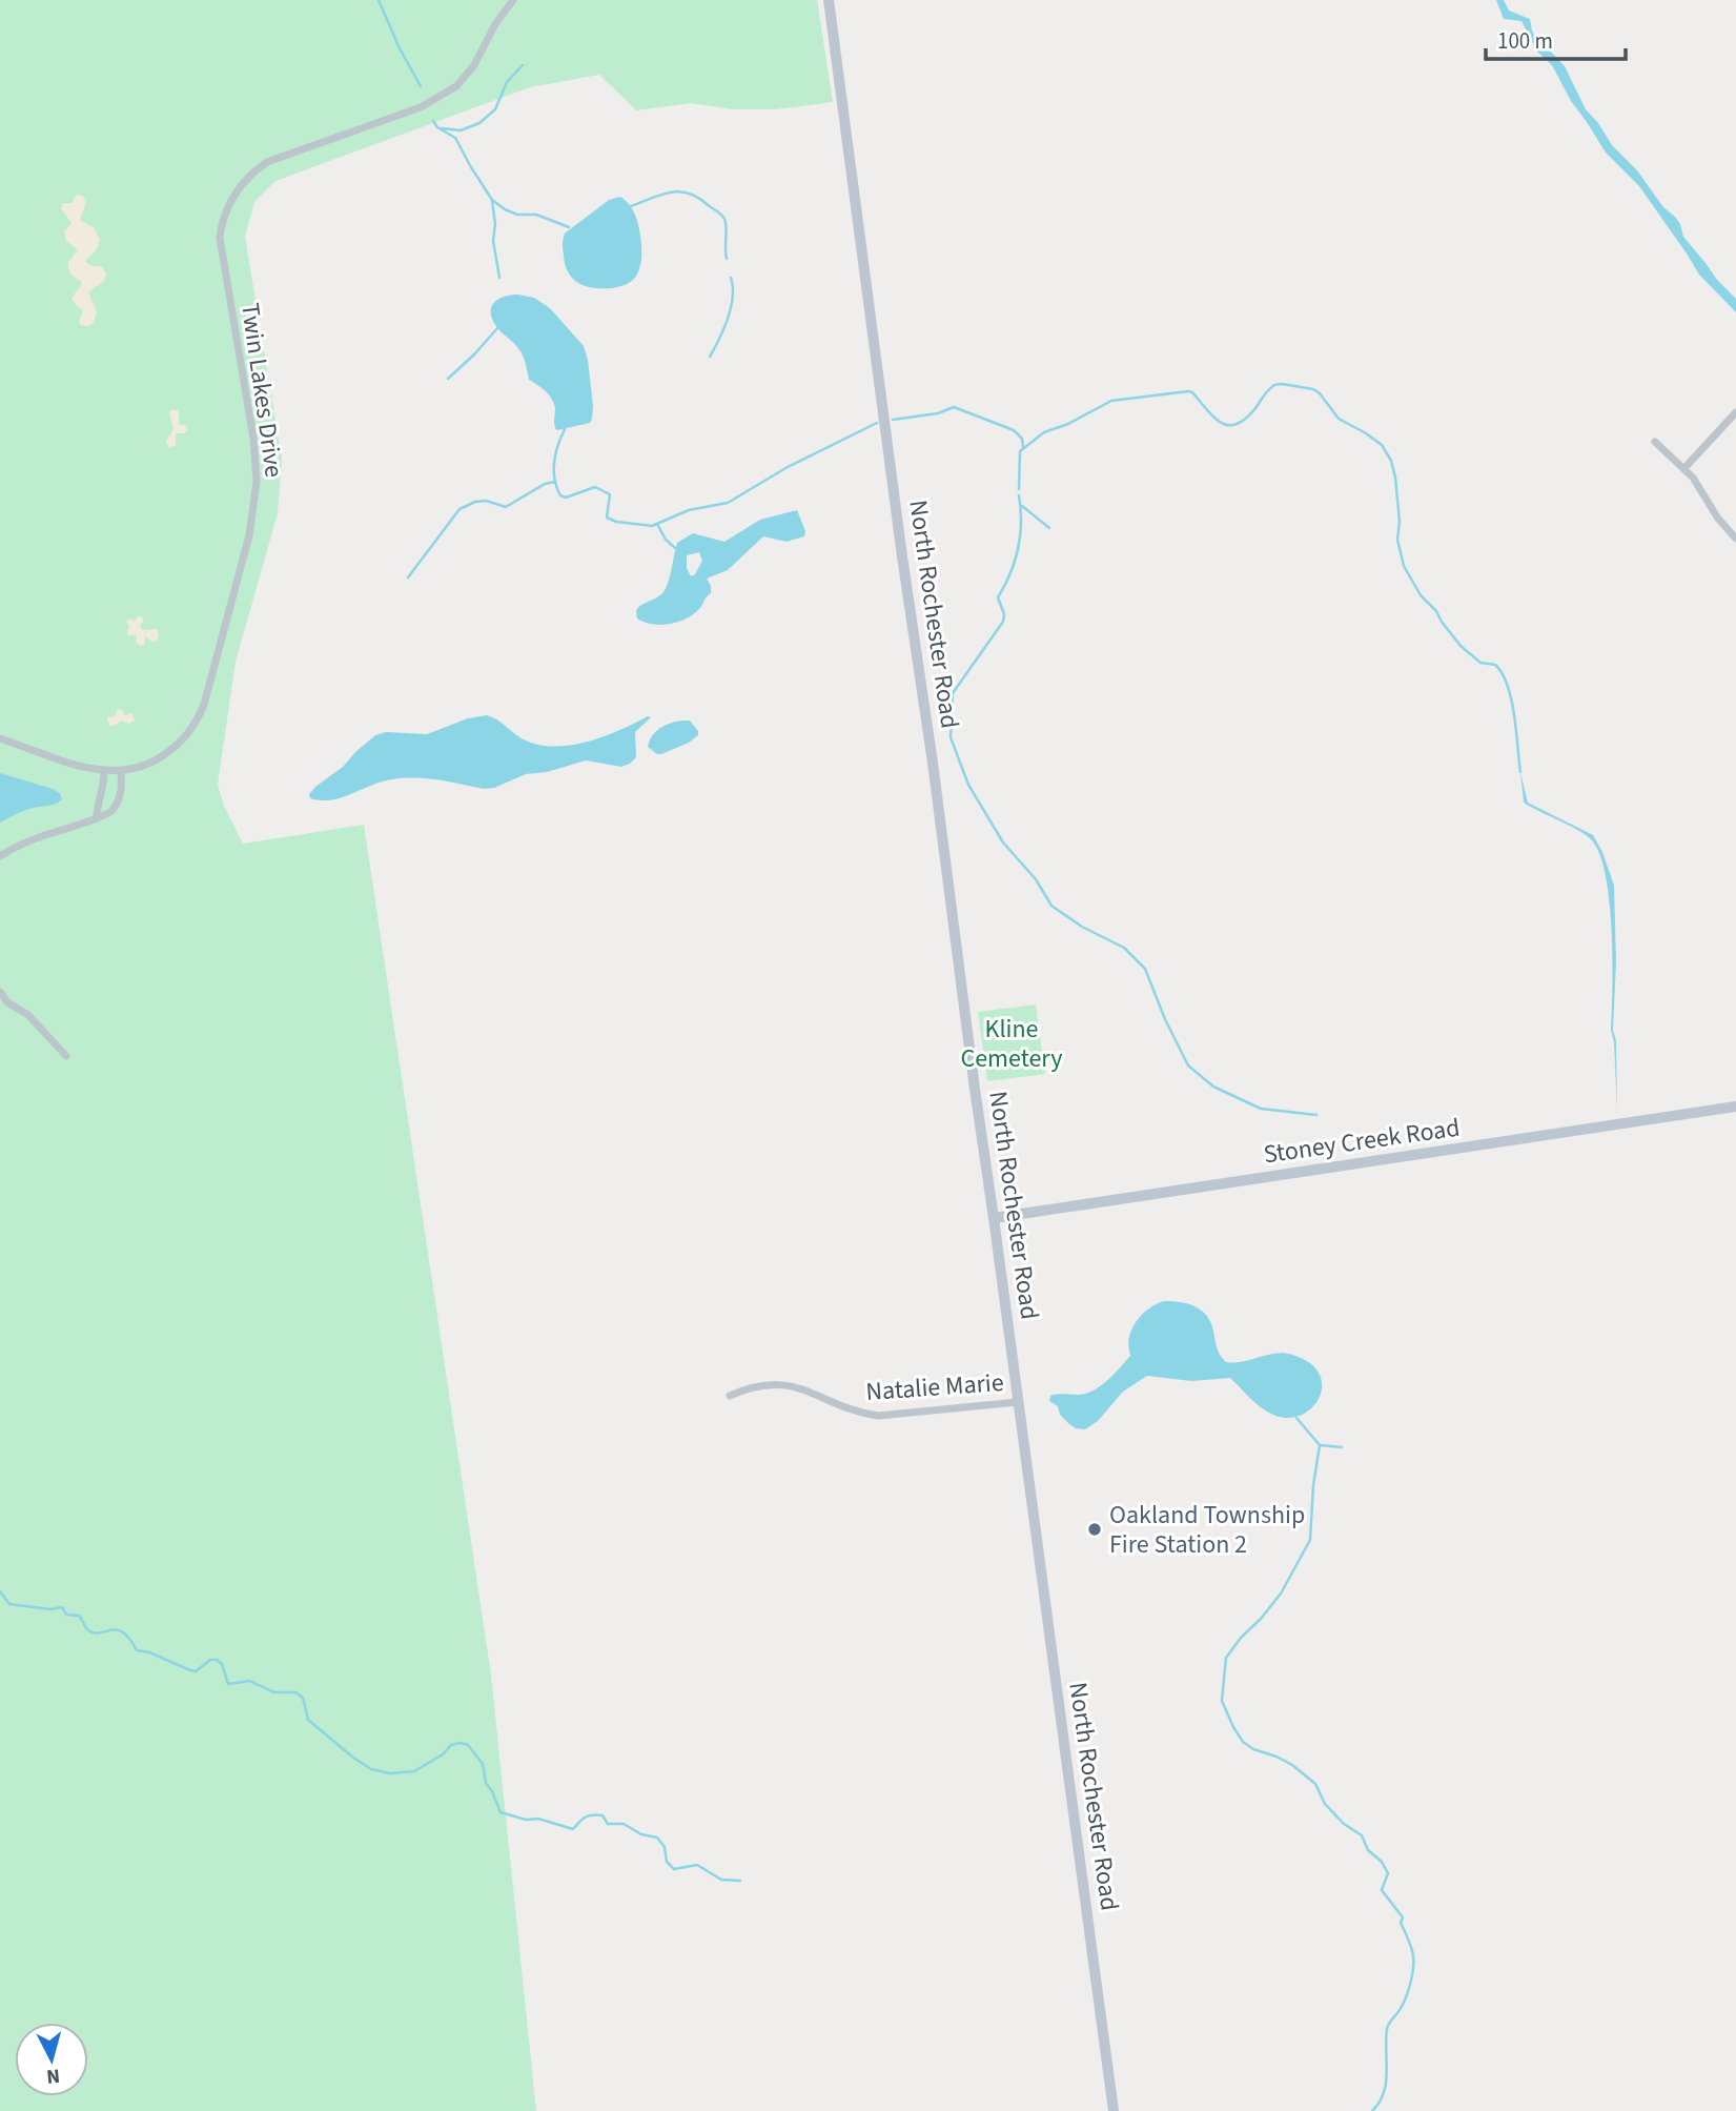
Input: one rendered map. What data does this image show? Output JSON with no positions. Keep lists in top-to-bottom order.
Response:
{
  "streets": {
    "main road": ["North Rochester Road", "Stoney Creek Road"],
    "street": ["Twin Lakes Drive", "Natalie Marie"]
  },
  "crossings": [
    ["North Rochester Road", "Stoney Creek Road"],
    ["North Rochester Road", "Natalie Marie"]
  ],
  "parks": ["Kline Cemetery"],
  "places": ["Oakland Township Fire Station 2"],
  "scale_bar": "100 m",
  "north": "bottom"
}
